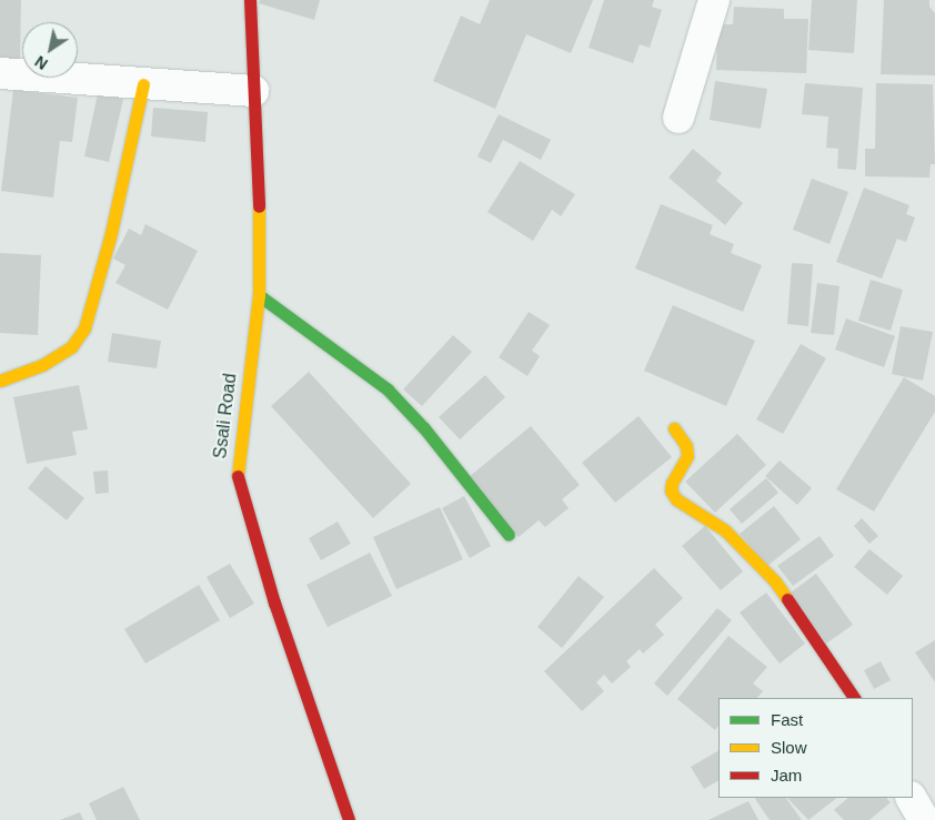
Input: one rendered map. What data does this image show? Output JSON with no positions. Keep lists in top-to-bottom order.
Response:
{
  "streets": {
    "street": ["Ssali Road"]
  },
  "legend": ["Fast", "Slow", "Jam"],
  "north": "bottom left"
}
